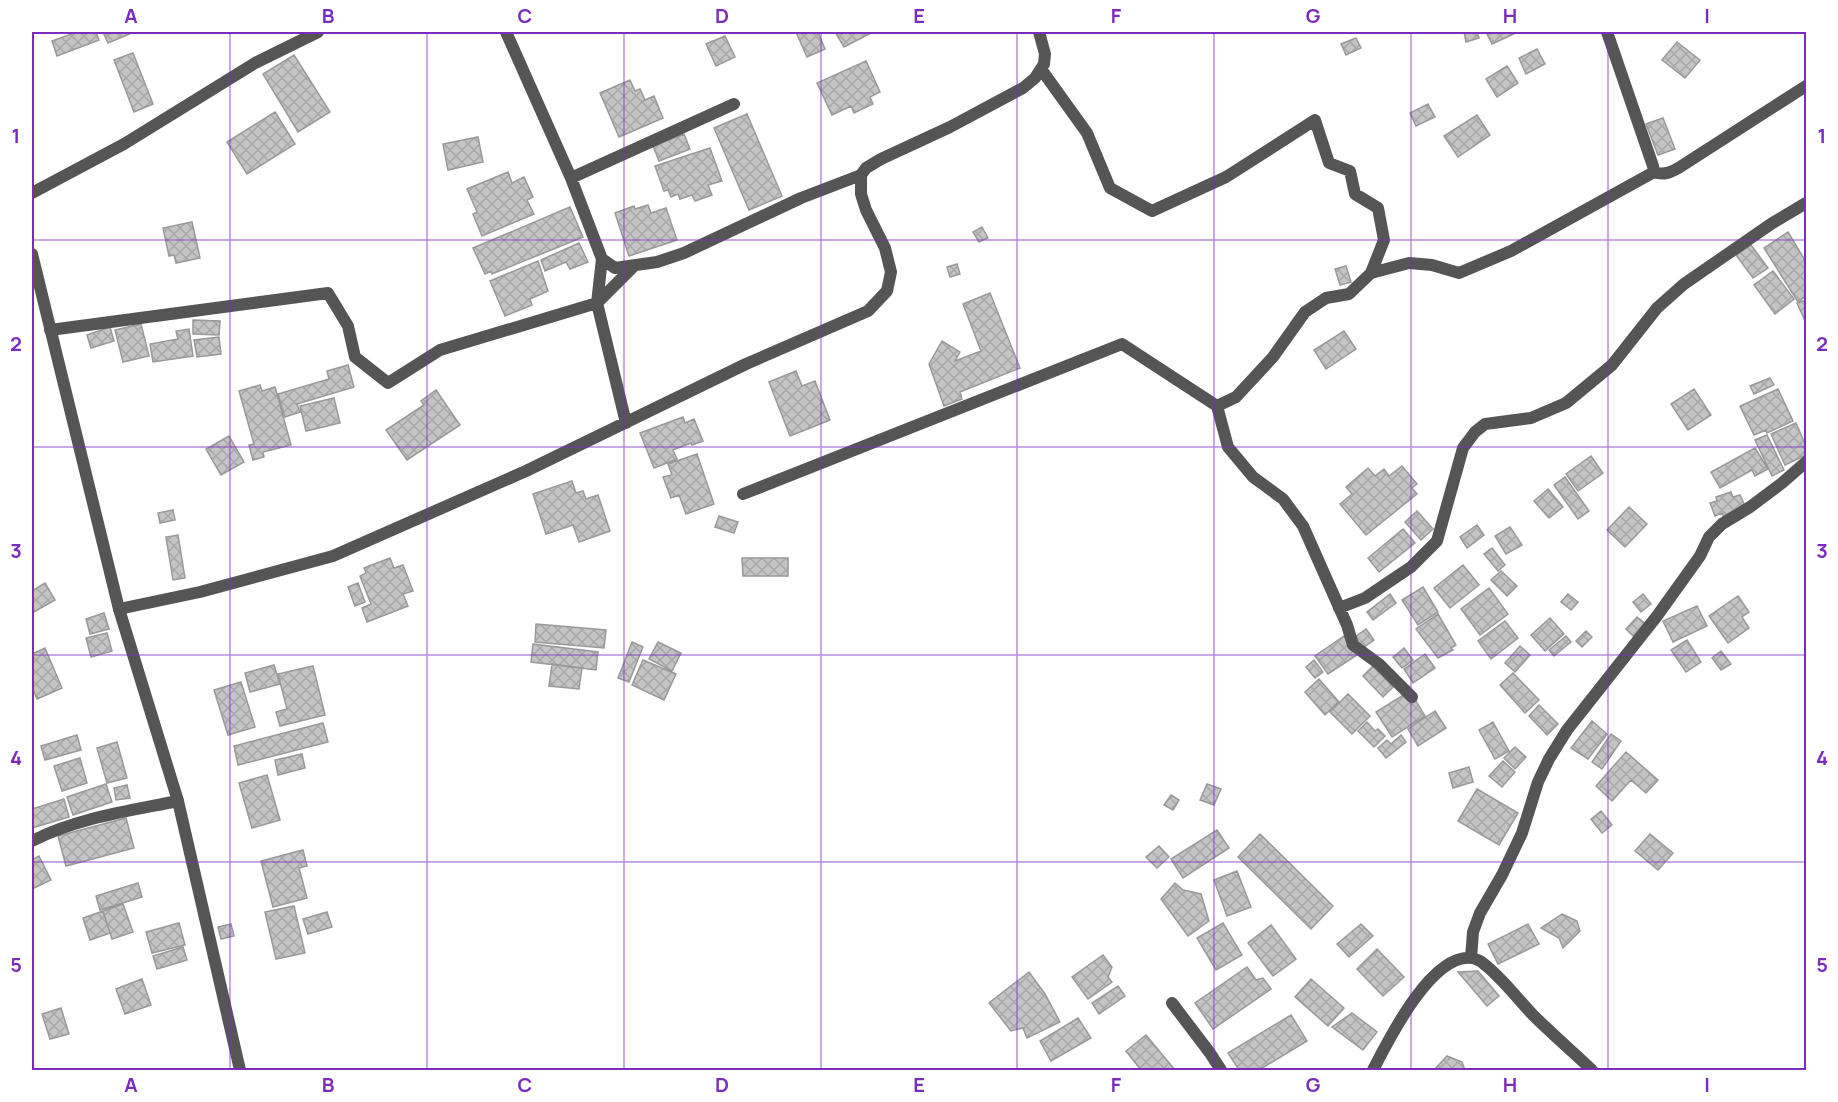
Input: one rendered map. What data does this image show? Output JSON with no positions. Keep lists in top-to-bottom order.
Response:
{
  "grid": {
    "columns": [
      "A",
      "B",
      "C",
      "D",
      "E",
      "F",
      "G",
      "H",
      "I"
    ],
    "rows": [
      "1",
      "2",
      "3",
      "4",
      "5"
    ]
  }
}
